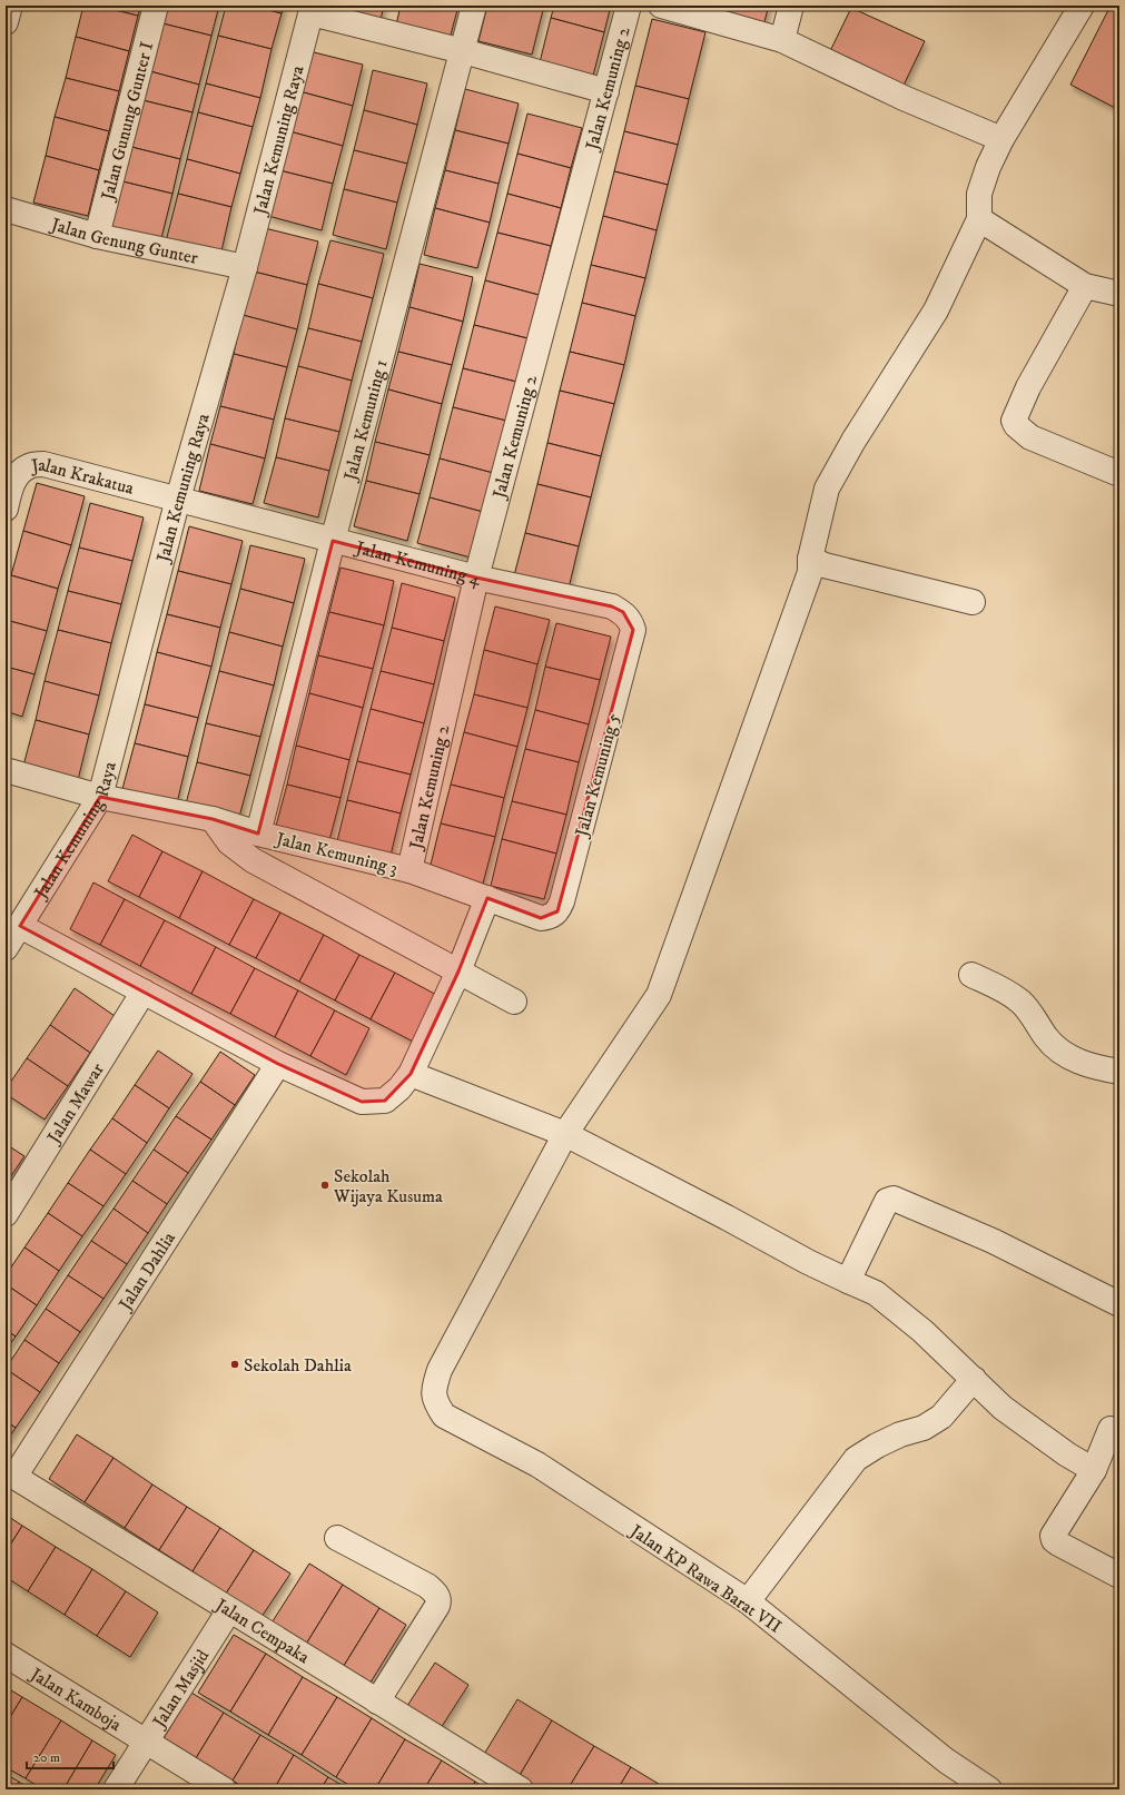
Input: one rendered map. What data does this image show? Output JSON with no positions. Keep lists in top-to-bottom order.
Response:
{
  "streets": {
    "street": [
      "Jalan Kemuning 2",
      "Jalan Gunung Gunter I",
      "Jalan Kemuning Raya",
      "Jalan Genung Gunter",
      "Jalan Kemuning 1",
      "Jalan Krakatua",
      "Jalan Kemuning 4",
      "Jalan Kemuning 5",
      "Jalan Kemuning 3",
      "Jalan Mawar",
      "Jalan Dahlia",
      "Jalan KP Rawa Barat VII",
      "Jalan Cempaka",
      "Jalan Masjid",
      "Jalan Kamboja"
    ]
  },
  "crossings": [
    ["Jalan Kemuning 2", "Jalan Kemuning 4"],
    ["Jalan Kemuning 2", "Jalan Kemuning 3"],
    ["Jalan Gunung Gunter I", "Jalan Genung Gunter"],
    ["Jalan Kemuning Raya", "Jalan Genung Gunter"],
    ["Jalan Kemuning Raya", "Jalan Krakatua"],
    ["Jalan Kemuning Raya", "Jalan Kemuning 4"],
    ["Jalan Kemuning Raya", "Jalan Kemuning 3"],
    ["Jalan Kemuning 1", "Jalan Kemuning 4"],
    ["Jalan Kemuning 1", "Jalan Kemuning 3"],
    ["Jalan Krakatua", "Jalan Kemuning 4"],
    ["Jalan Kemuning 4", "Jalan Kemuning 5"],
    ["Jalan Kemuning 5", "Jalan Kemuning 3"],
    ["Jalan Dahlia", "Jalan Cempaka"],
    ["Jalan Cempaka", "Jalan Masjid"],
    ["Jalan Masjid", "Jalan Kamboja"]
  ],
  "places": ["Sekolah Wijaya Kusuma", "Sekolah Dahlia"],
  "scale_bar": "20 m"
}
